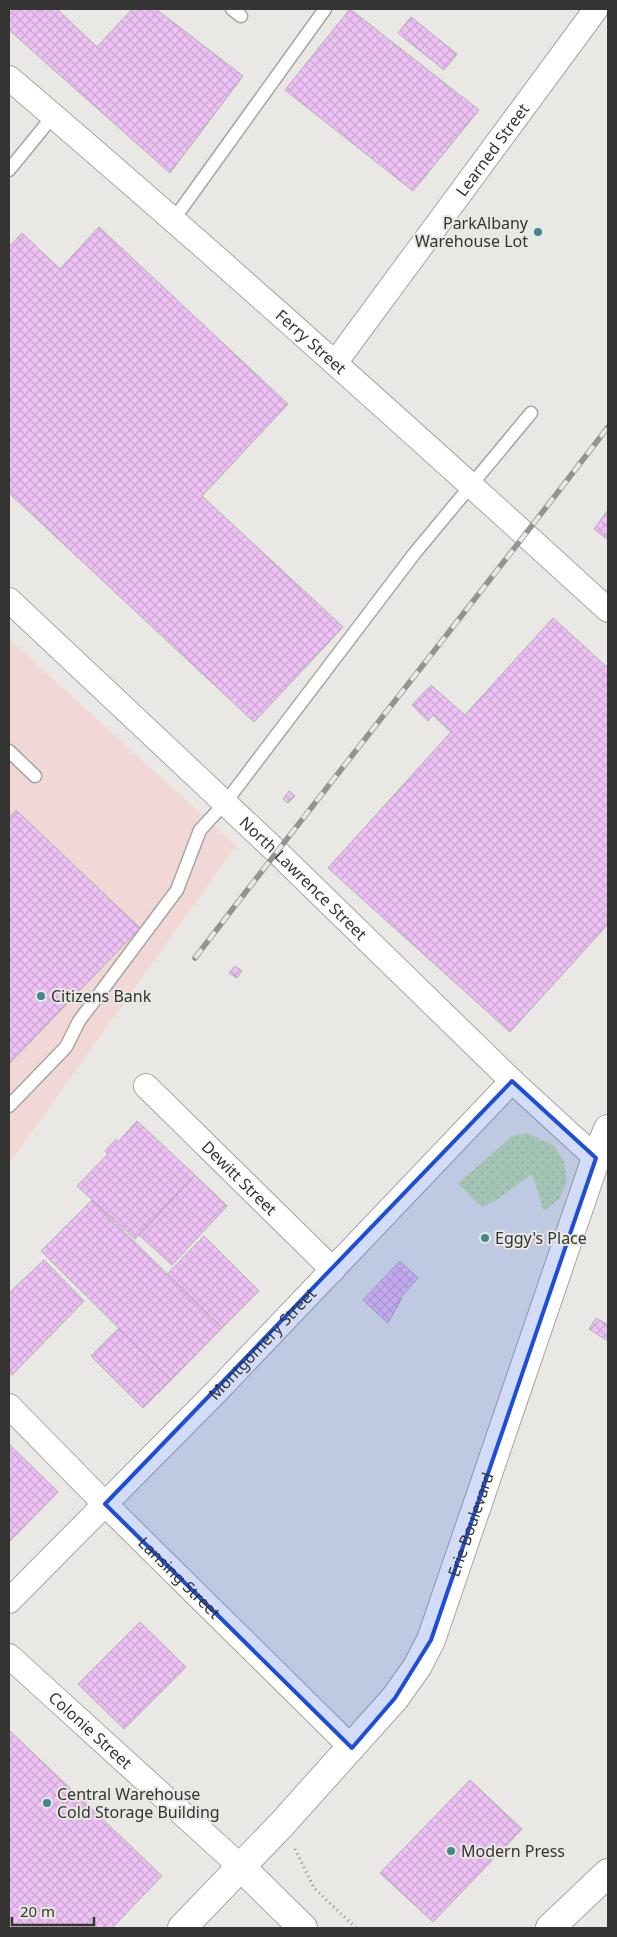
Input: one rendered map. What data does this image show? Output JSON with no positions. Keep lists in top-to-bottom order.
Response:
{
  "streets": {
    "street": [
      "Learned Street",
      "Ferry Street",
      "North Lawrence Street",
      "Dewitt Street",
      "Montgomery Street",
      "Erie Boulevard",
      "Lansing Street",
      "Colonie Street"
    ]
  },
  "crossings": [
    ["Learned Street", "Ferry Street"],
    ["North Lawrence Street", "Montgomery Street"],
    ["North Lawrence Street", "Erie Boulevard"],
    ["Dewitt Street", "Montgomery Street"],
    ["Montgomery Street", "Lansing Street"],
    ["Erie Boulevard", "Lansing Street"],
    ["Erie Boulevard", "Colonie Street"]
  ],
  "places": [
    "ParkAlbany Warehouse Lot",
    "Citizens Bank",
    "Eggy's Place",
    "Central Warehouse Cold Storage Building",
    "Modern Press"
  ],
  "scale_bar": "20 m"
}
